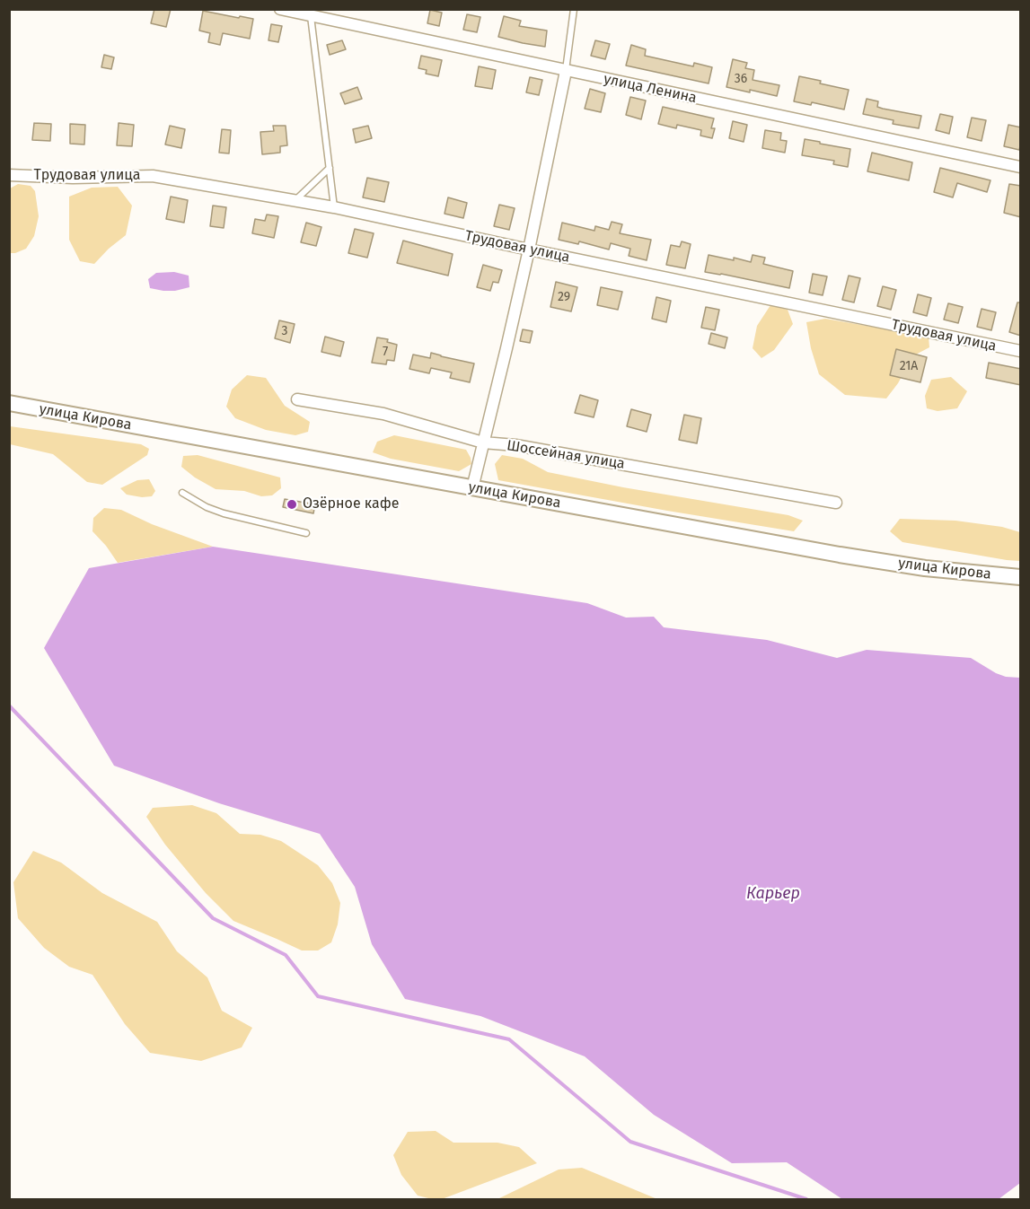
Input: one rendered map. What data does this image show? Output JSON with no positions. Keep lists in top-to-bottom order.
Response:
{
  "streets": {
    "main road": ["улица Кирова"],
    "street": ["улица Ленина", "Трудовая улица", "Шоссейная улица"]
  },
  "water": ["Карьер"],
  "places": ["Озёрное кафе"],
  "house_numbers": [
    "36",
    "29",
    "3",
    "7",
    "21А"
  ]
}
